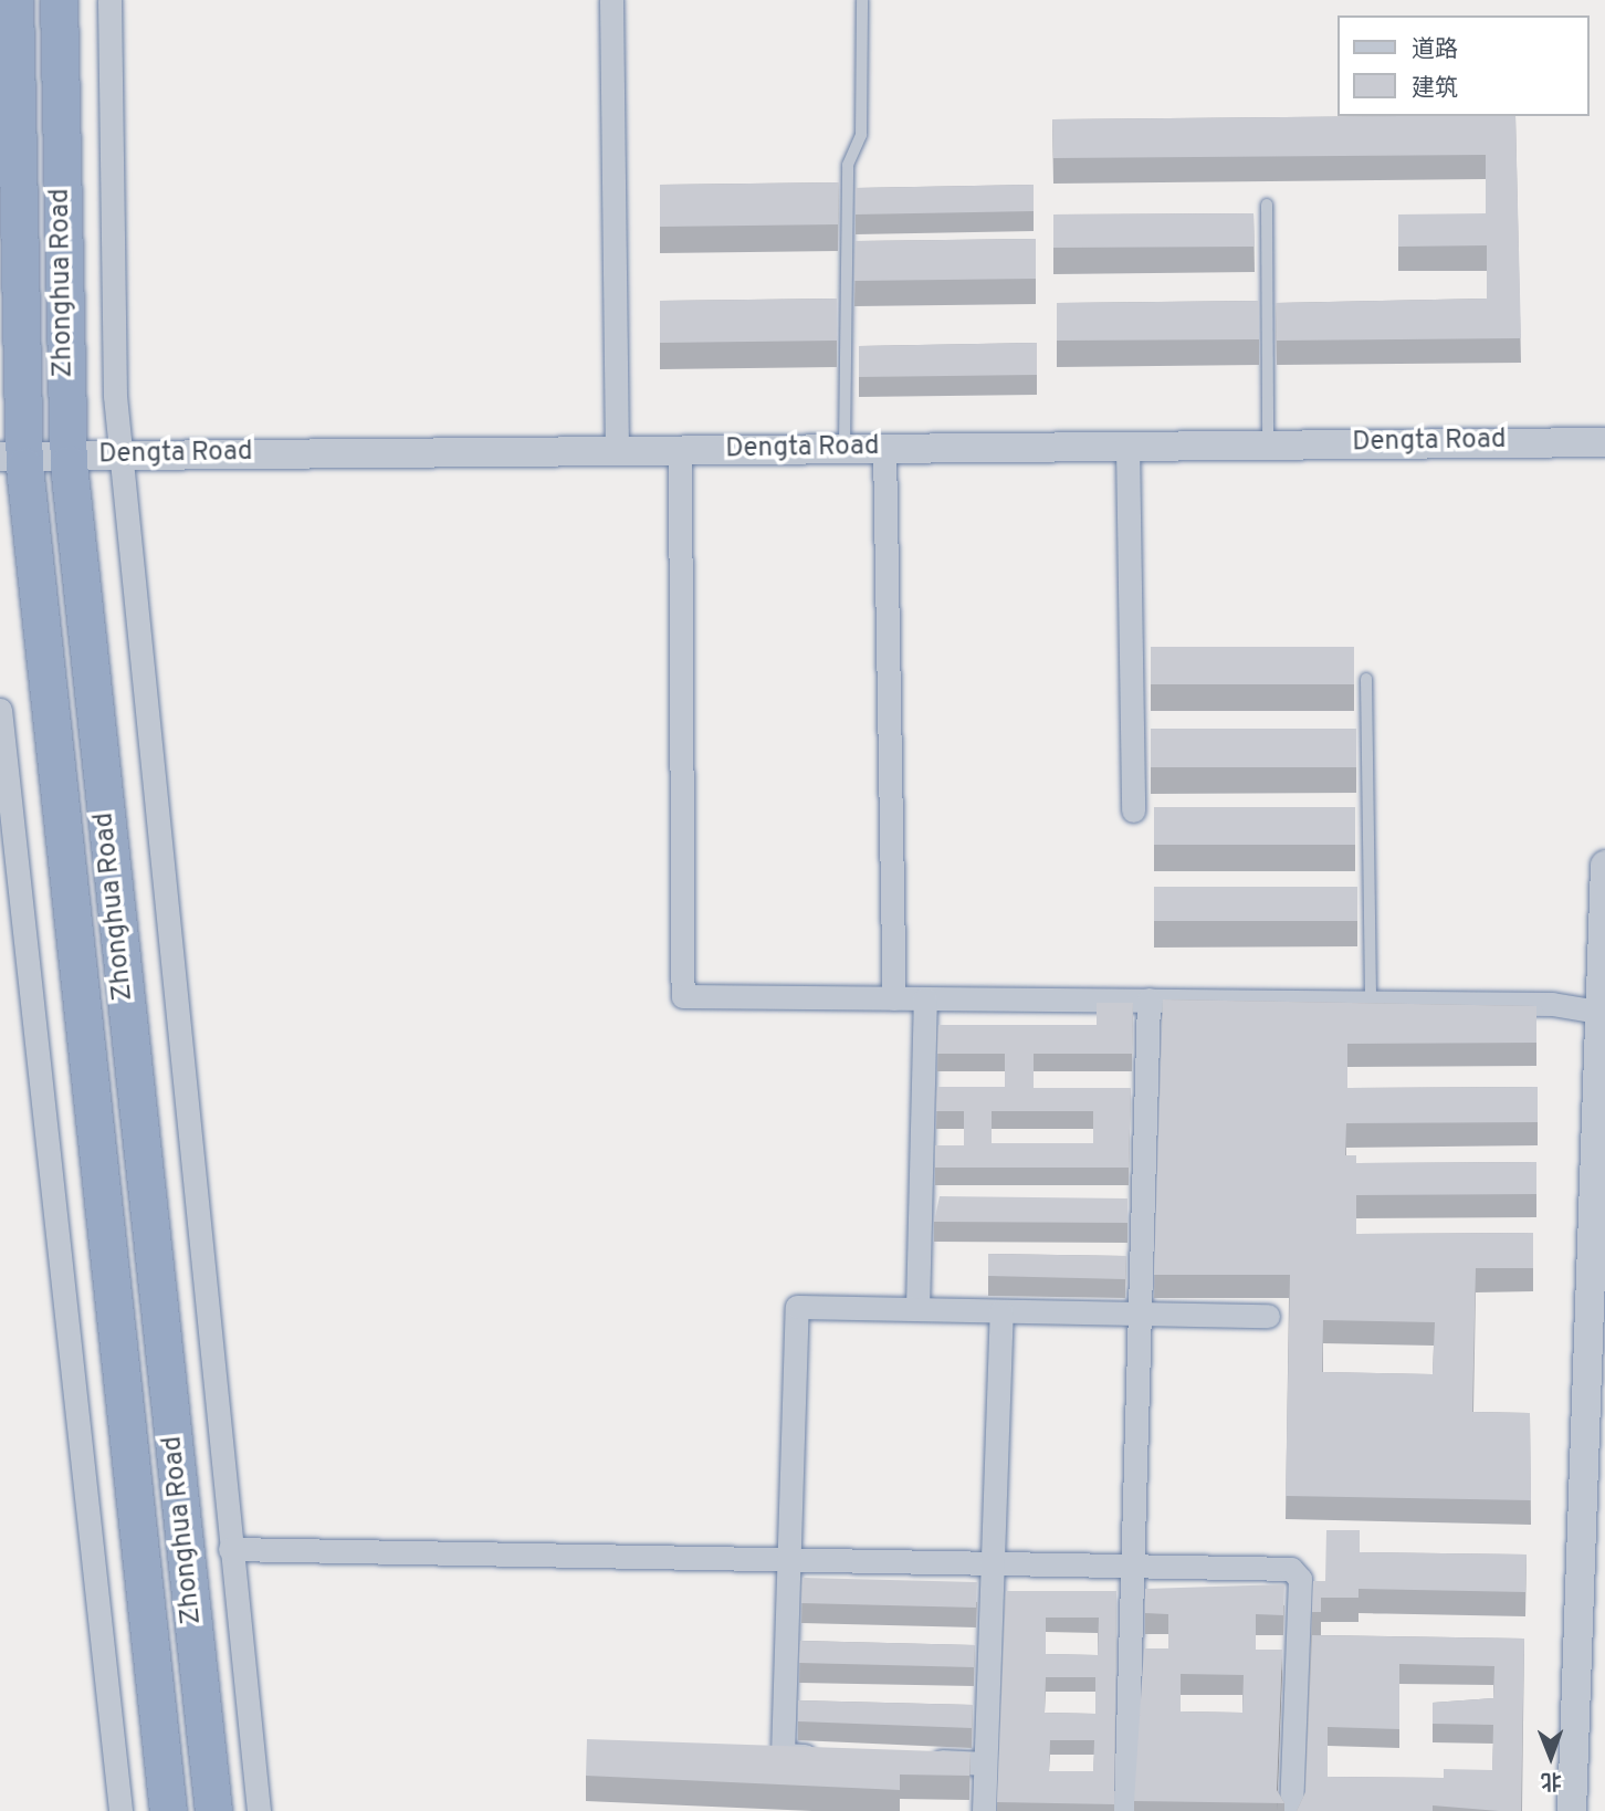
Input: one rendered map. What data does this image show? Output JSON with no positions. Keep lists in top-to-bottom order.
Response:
{
  "streets": {
    "highway": ["Zhonghua Road"],
    "street": ["Dengta Road"]
  },
  "crossings": [
    ["Zhonghua Road", "Dengta Road"]
  ],
  "legend": ["道路", "建筑"],
  "north": "bottom"
}
